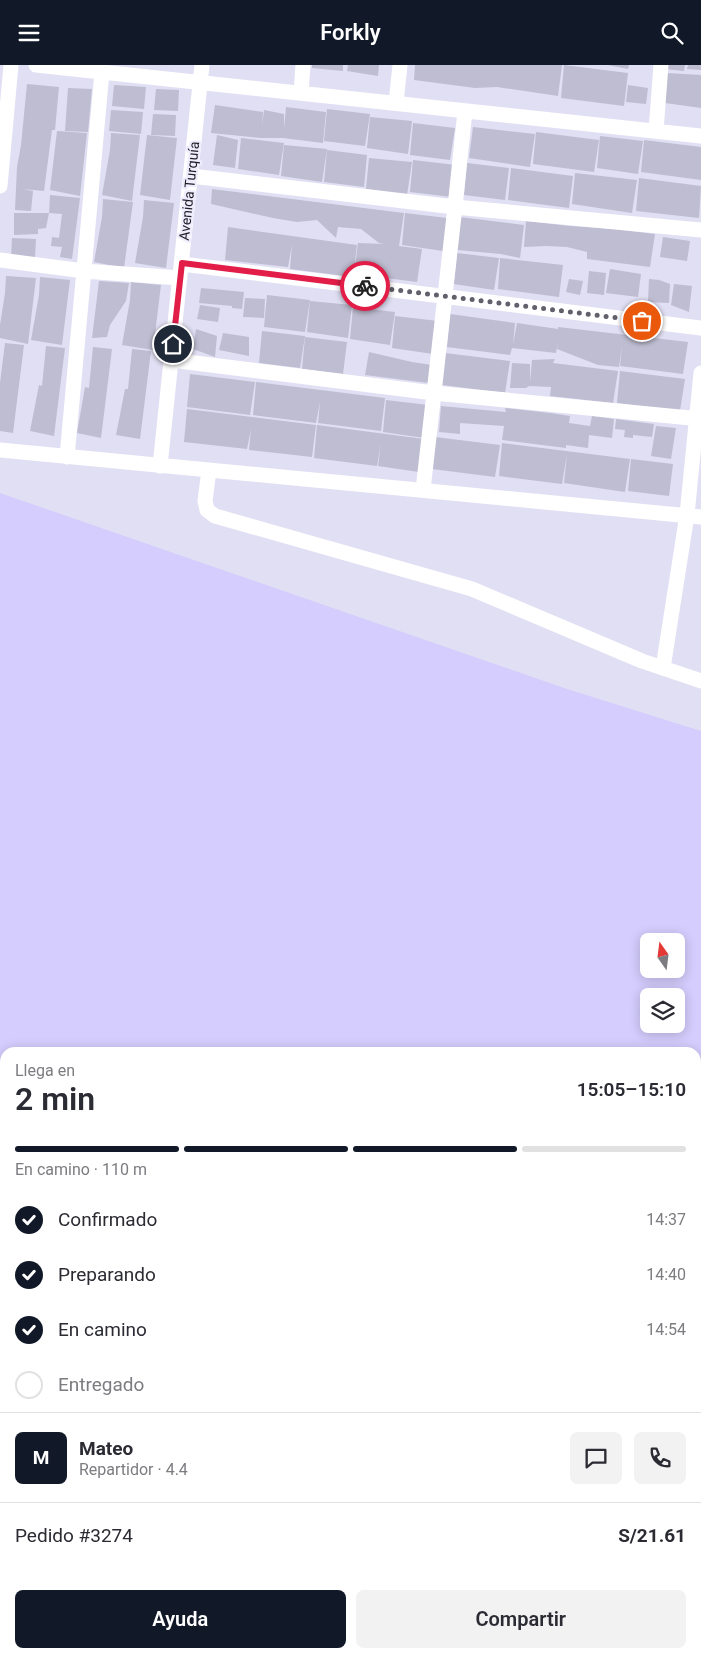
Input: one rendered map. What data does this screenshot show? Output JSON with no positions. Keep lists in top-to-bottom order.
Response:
{
  "streets": {
    "street": ["Avenida Turquía"]
  },
  "north": "top",
  "page": {
    "header": "Forkly",
    "heading": ["2 min", "Llega en", "15:05–15:10"],
    "panel": [
      "Mateo",
      "Repartidor · 4.4",
      "Pedido #3274",
      "S/21.61"
    ],
    "bar": "En camino · 110 m",
    "list": [
      ["Confirmado", "14:37"],
      ["Preparando", "14:40"],
      ["En camino", "14:54"],
      "Entregado"
    ],
    "round": "M",
    "buttons": ["Ayuda", "Compartir"]
  }
}
